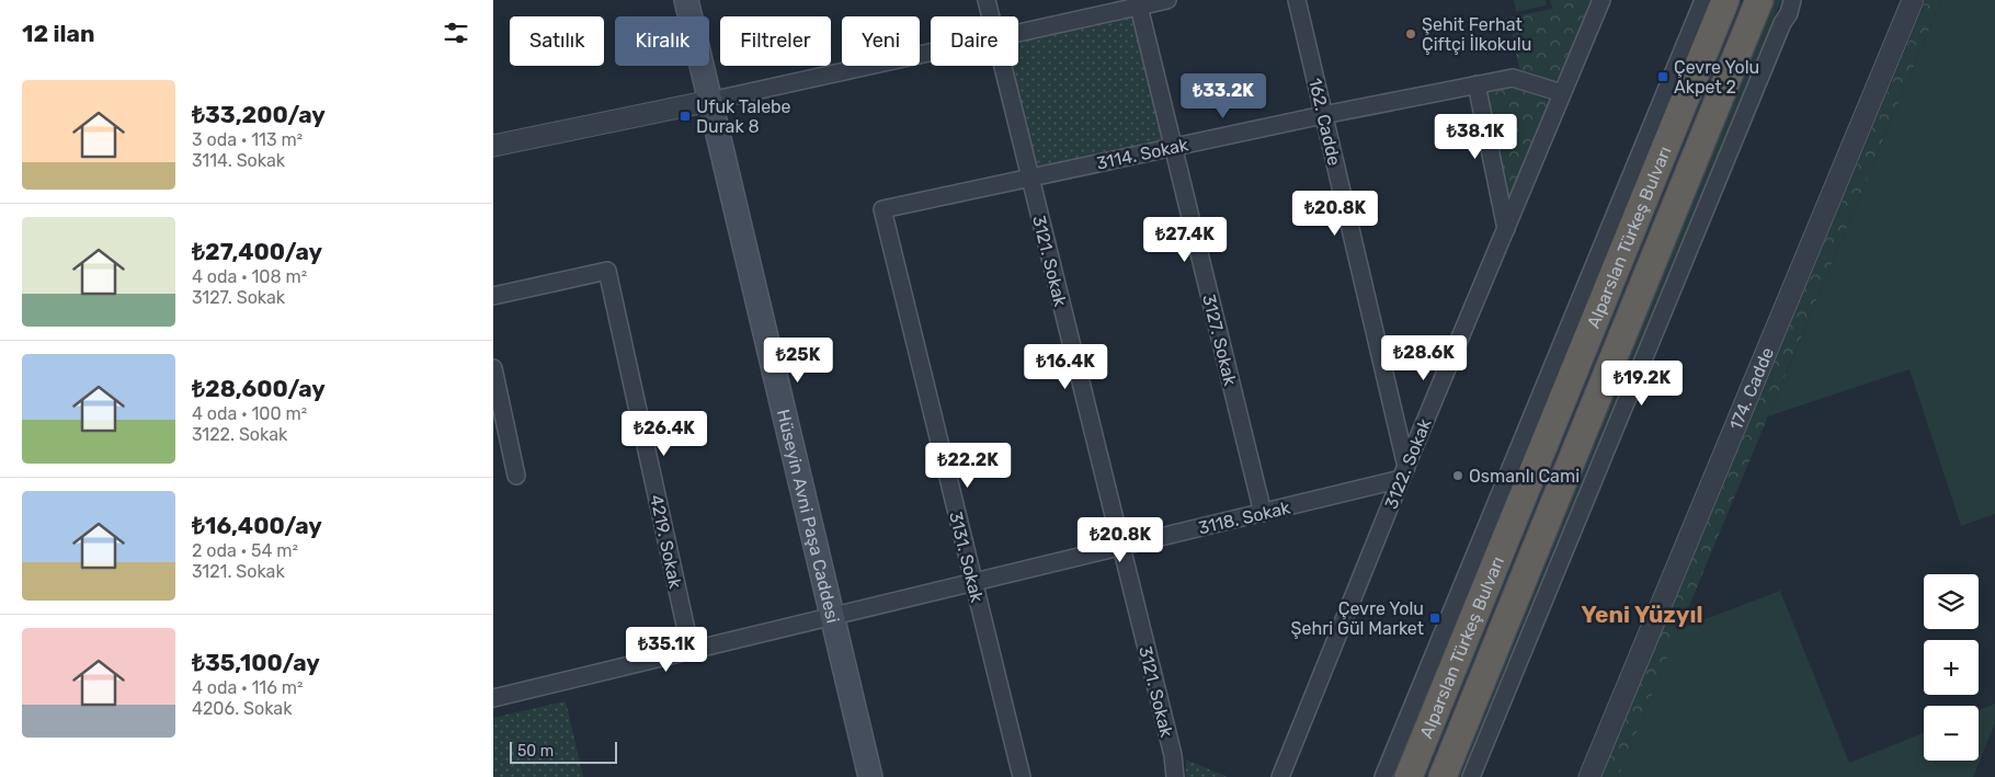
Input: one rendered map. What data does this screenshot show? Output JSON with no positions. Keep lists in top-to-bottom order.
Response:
{
  "streets": {
    "highway": ["Alparslan Türkeş Bulvarı"],
    "main road": ["Hüseyin Avni Paşa Caddesi"],
    "street": [
      "162. Cadde",
      "3114. Sokak",
      "3121. Sokak",
      "3127. Sokak",
      "174. Cadde",
      "3122. Sokak",
      "3118. Sokak",
      "4219. Sokak",
      "3131. Sokak"
    ]
  },
  "crossings": [
    ["162. Cadde", "3114. Sokak"],
    ["162. Cadde", "3122. Sokak"],
    ["162. Cadde", "3118. Sokak"],
    ["3114. Sokak", "3121. Sokak"],
    ["3114. Sokak", "3127. Sokak"],
    ["3114. Sokak", "3122. Sokak"],
    ["3114. Sokak", "3131. Sokak"],
    ["3121. Sokak", "3118. Sokak"],
    ["3127. Sokak", "3118. Sokak"],
    ["3122. Sokak", "3118. Sokak"],
    ["Hüseyin Avni Paşa Caddesi", "3118. Sokak"],
    ["3118. Sokak", "4219. Sokak"],
    ["3118. Sokak", "3131. Sokak"]
  ],
  "districts": ["Yeni Yüzyıl"],
  "places": {
    "other": ["Şehit Ferhat Çiftçi İlkokulu", "Osmanlı Cami"],
    "transit": ["Çevre Yolu Akpet 2", "Ufuk Talebe Durak 8", "Çevre Yolu Şehri Gül Market"]
  },
  "scale_bar": "50 m",
  "page": {
    "heading": "12 ilan",
    "chip": [
      "Satılık",
      "Kiralık",
      "Filtreler",
      "Yeni",
      "Daire"
    ],
    "list": [
      {
        "name": "₺33,200/ay",
        "note": "3 oda · 113 m² · 3114. Sokak"
      },
      {
        "name": "₺27,400/ay",
        "note": "4 oda · 108 m² · 3127. Sokak"
      },
      {
        "name": "₺28,600/ay",
        "note": "4 oda · 100 m² · 3122. Sokak"
      },
      {
        "name": "₺16,400/ay",
        "note": "2 oda · 54 m² · 3121. Sokak"
      },
      {
        "name": "₺35,100/ay",
        "note": "4 oda · 116 m² · 4206. Sokak"
      }
    ],
    "price": [
      "₺33.2K",
      "₺38.1K",
      "₺20.8K",
      "₺27.4K",
      "₺28.6K",
      "₺25K",
      "₺16.4K",
      "₺19.2K",
      "₺26.4K",
      "₺22.2K",
      "₺20.8K",
      "₺35.1K"
    ],
    "map_buttons": ["+", "−"],
    "scale": "50 m"
  }
}
